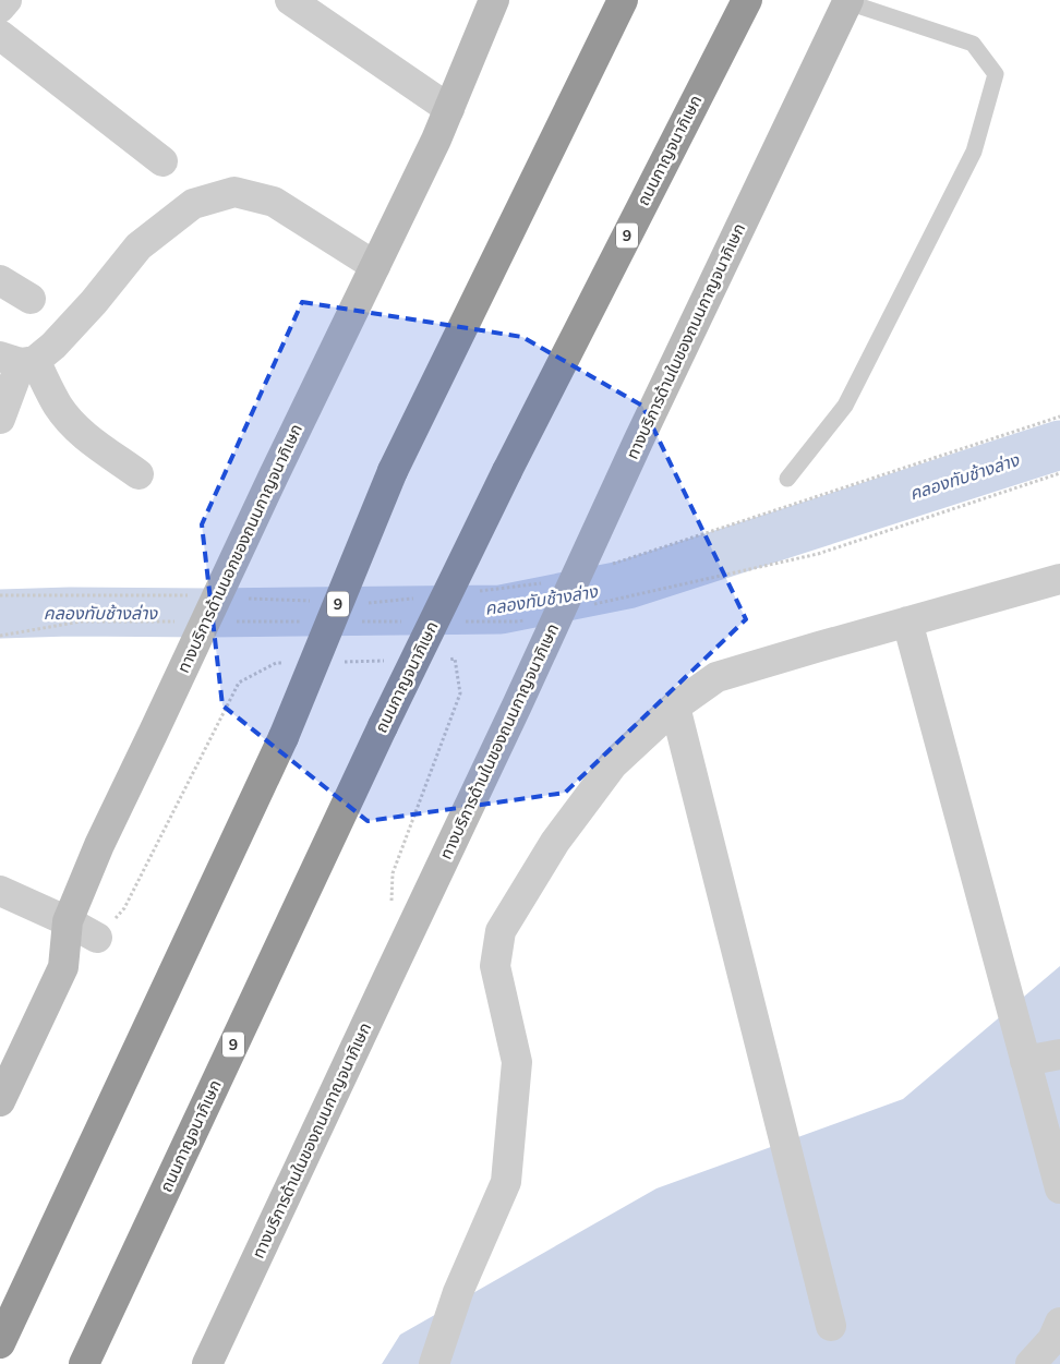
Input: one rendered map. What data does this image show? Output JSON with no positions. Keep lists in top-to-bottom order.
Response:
{
  "streets": {
    "highway": ["ถนนกาญจนาภิเษก", "9"],
    "main road": ["ทางบริการด้านในของถนนกาญจนาภิเษก", "ทางบริการด้านนอกของถนนกาญจนาภิเษก"]
  },
  "water": ["คลองทับช้างล่าง"]
}
